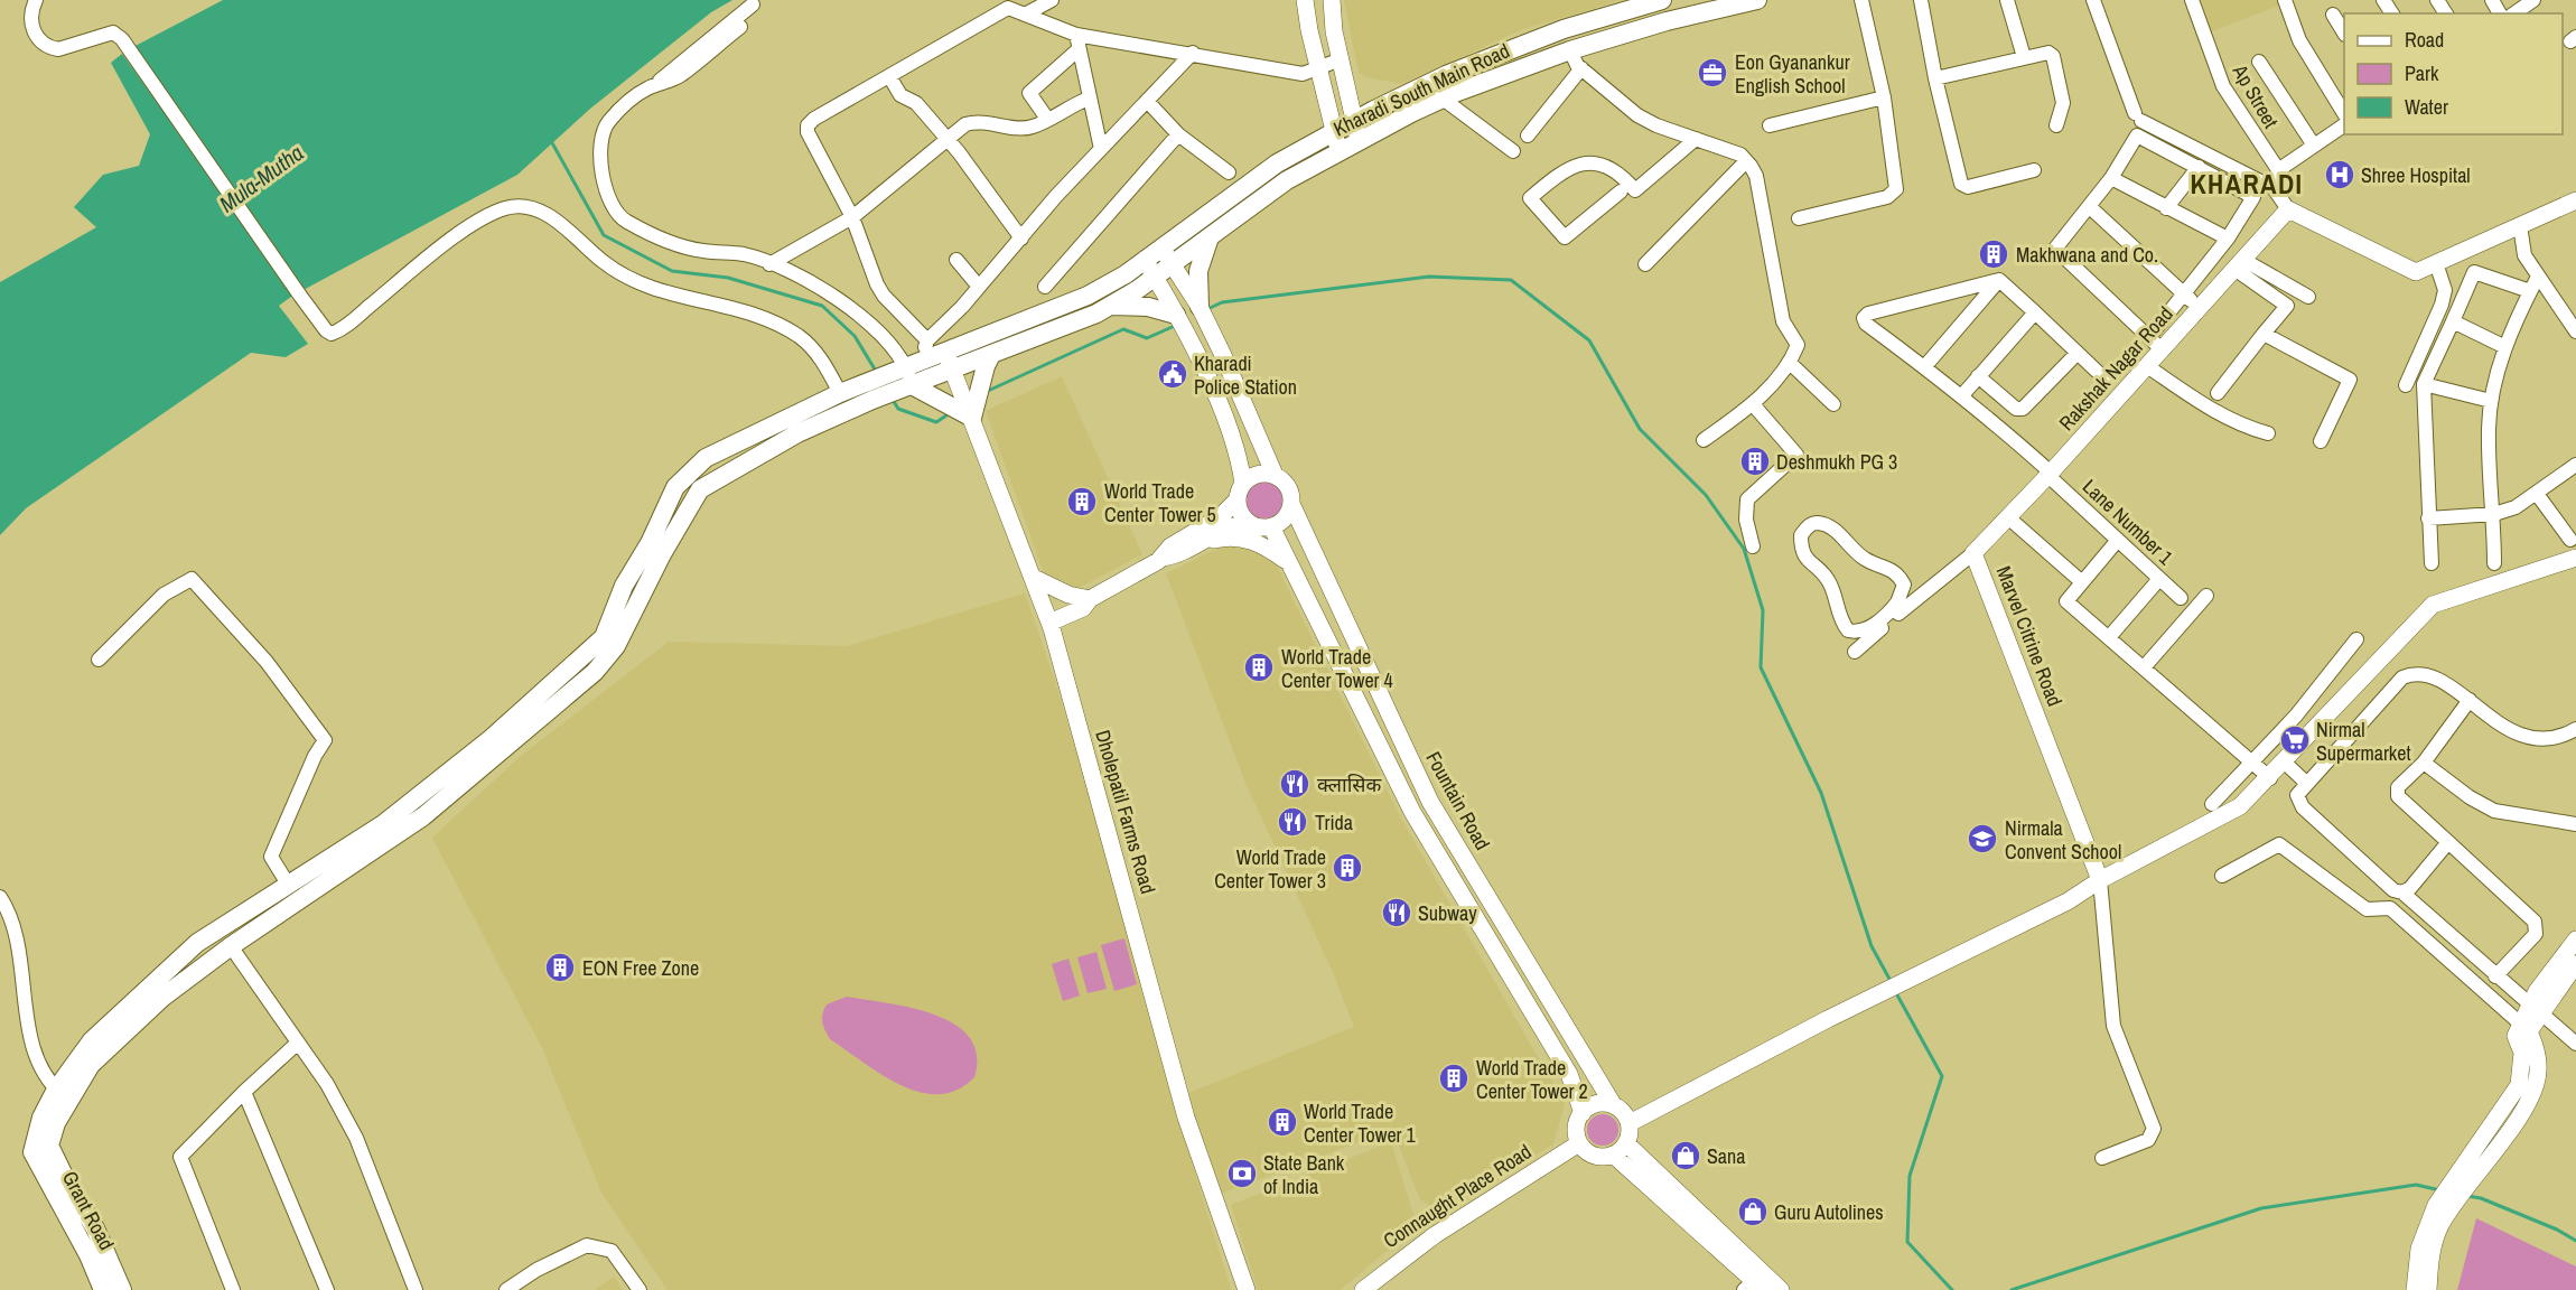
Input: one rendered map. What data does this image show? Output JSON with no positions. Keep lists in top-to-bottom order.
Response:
{
  "streets": {
    "main road": ["Kharadi South Main Road", "Grant Road"],
    "street": [
      "Ap Street",
      "Rakshak Nagar Road",
      "Lane Number 1",
      "Marvel Citrine Road",
      "Fountain Road",
      "Dholepatil Farms Road",
      "Connaught Place Road"
    ]
  },
  "crossings": [
    ["Kharadi South Main Road", "Fountain Road"],
    ["Kharadi South Main Road", "Dholepatil Farms Road"],
    ["Rakshak Nagar Road", "Lane Number 1"],
    ["Rakshak Nagar Road", "Marvel Citrine Road"],
    ["Fountain Road", "Connaught Place Road"]
  ],
  "districts": ["KHARADI"],
  "water": ["Mula-Mutha"],
  "places": {
    "office": ["Eon Gyanankur English School"],
    "hospital": ["Shree Hospital"],
    "building": [
      "Makhwana and Co.",
      "Deshmukh PG 3",
      "World Trade Center Tower 5",
      "World Trade Center Tower 4",
      "World Trade Center Tower 3",
      "EON Free Zone",
      "World Trade Center Tower 2",
      "World Trade Center Tower 1"
    ],
    "public building": ["Kharadi Police Station"],
    "supermarket": ["Nirmal Supermarket"],
    "restaurant": ["क्लासिक", "Trida", "Subway"],
    "school or university": ["Nirmala Convent School"],
    "shop": ["Sana", "Guru Autolines"],
    "bank": ["State Bank of India"]
  },
  "legend": ["Road", "Park", "Water"]
}
